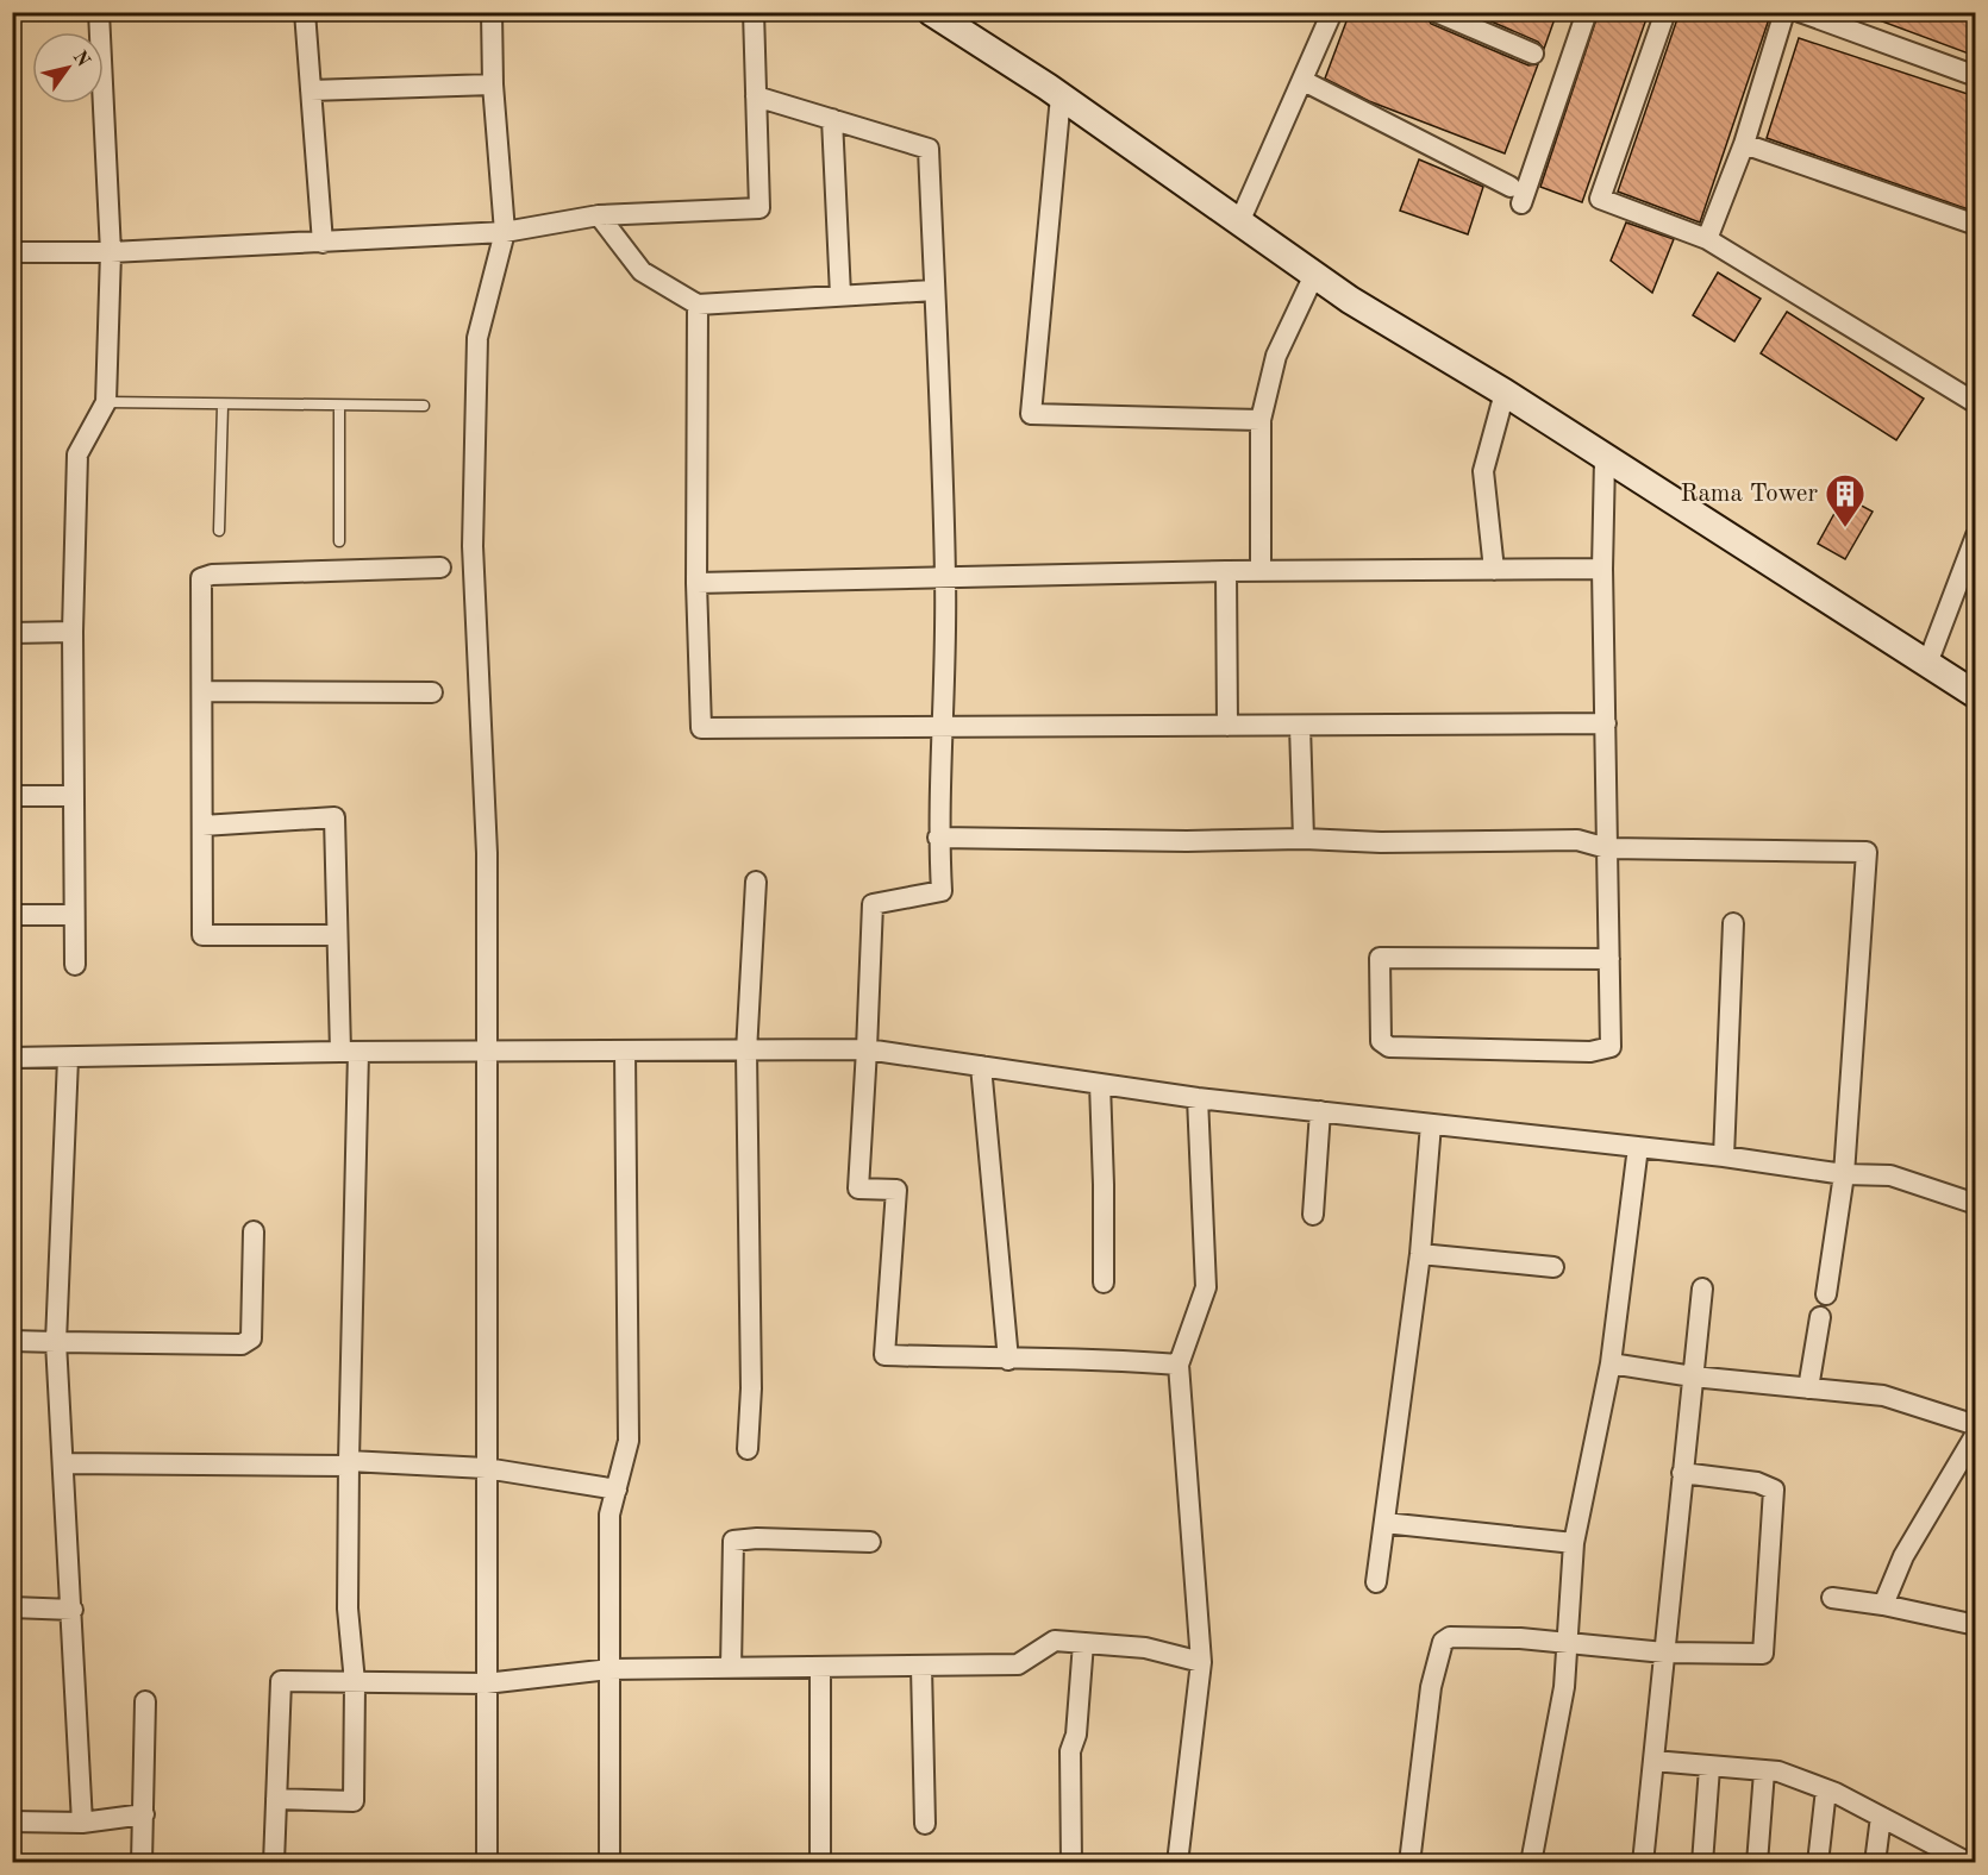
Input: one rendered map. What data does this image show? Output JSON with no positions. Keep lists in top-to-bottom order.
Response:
{
  "places": {
    "building": ["Rama Tower"]
  },
  "north": "top right"
}
